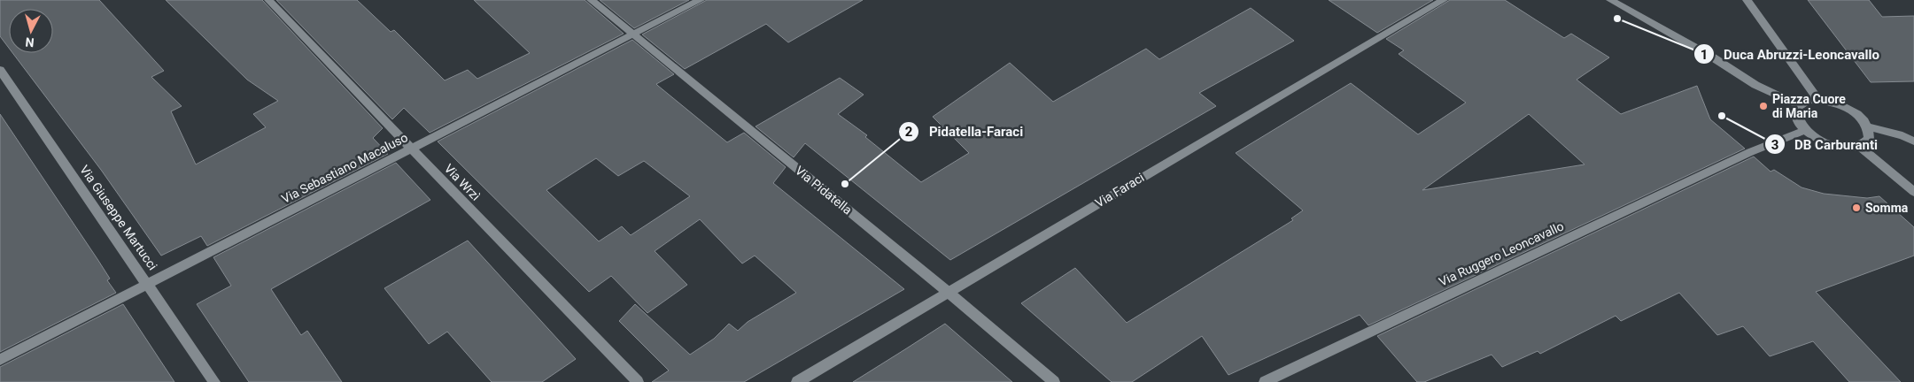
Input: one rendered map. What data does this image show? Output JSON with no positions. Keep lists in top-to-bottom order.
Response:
{
  "streets": {
    "street": [
      "Via Sebastiano Macaluso",
      "Via Wrzì",
      "Via Pidatella",
      "Via Faraci",
      "Via Giuseppe Martucci",
      "Via Ruggero Leoncavallo"
    ]
  },
  "crossings": [
    ["Via Sebastiano Macaluso", "Via Wrzì"],
    ["Via Sebastiano Macaluso", "Via Pidatella"],
    ["Via Sebastiano Macaluso", "Via Giuseppe Martucci"],
    ["Via Pidatella", "Via Faraci"]
  ],
  "places": [
    "Duca Abruzzi-Leoncavallo",
    "Piazza Cuore di Maria",
    "DB Carburanti",
    "Pidatella-Faraci",
    "Somma"
  ],
  "north": "bottom"
}
